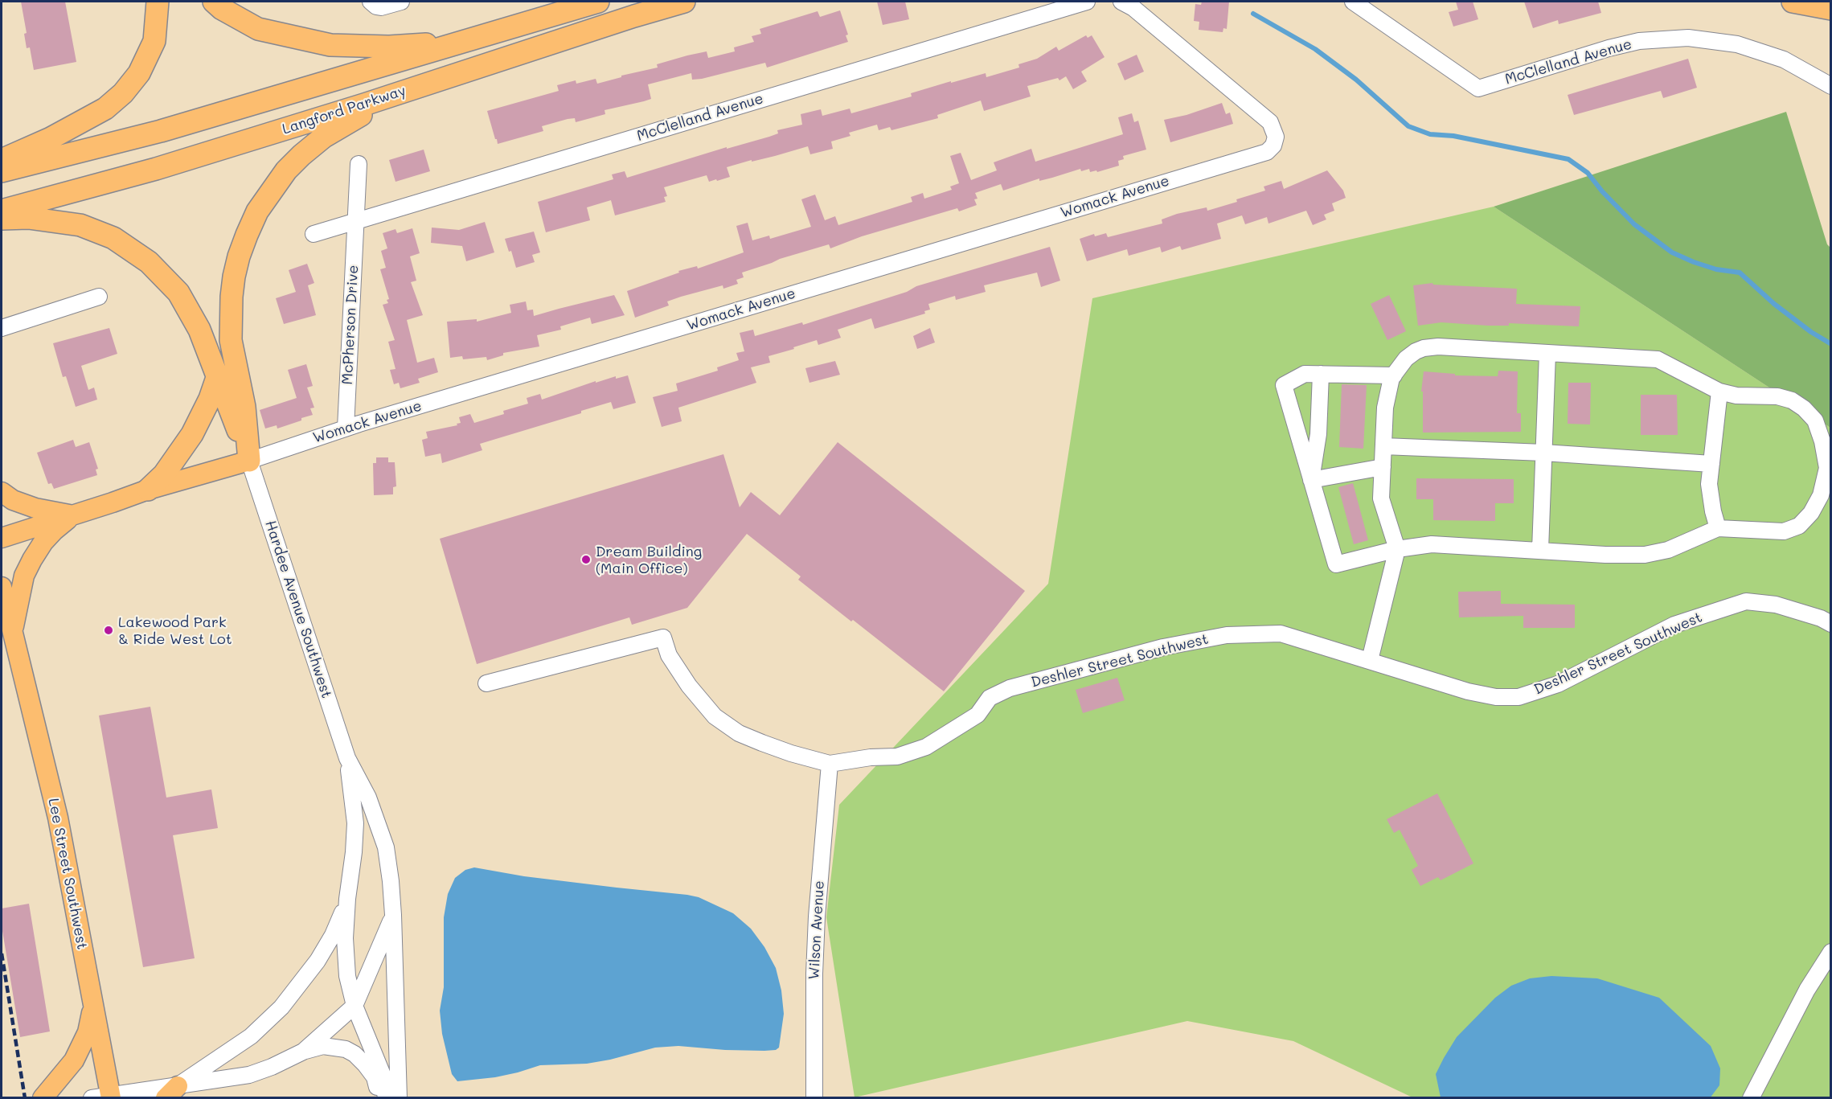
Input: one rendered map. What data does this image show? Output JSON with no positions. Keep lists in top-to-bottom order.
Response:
{
  "streets": {
    "highway": ["Langford Parkway"],
    "main road": ["Womack Avenue", "Lee Street Southwest"],
    "street": [
      "McClelland Avenue",
      "McPherson Drive",
      "Hardee Avenue Southwest",
      "Deshler Street Southwest",
      "Wilson Avenue"
    ]
  },
  "crossings": [
    ["McClelland Avenue", "McPherson Drive"],
    ["Womack Avenue", "McPherson Drive"],
    ["Womack Avenue", "Hardee Avenue Southwest"],
    ["Deshler Street Southwest", "Wilson Avenue"]
  ],
  "places": ["Dream Building (Main Office)", "Lakewood Park & Ride West Lot"]
}
